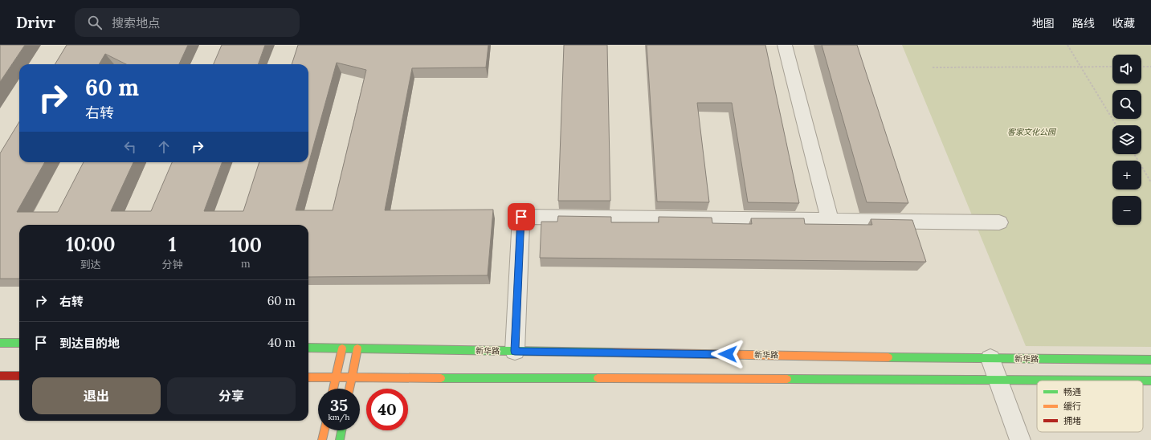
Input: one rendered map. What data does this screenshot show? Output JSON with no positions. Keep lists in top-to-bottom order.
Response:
{
  "streets": {
    "street": ["新华路"]
  },
  "parks": ["客家文化公园"],
  "legend": ["畅通", "缓行", "拥堵"],
  "page": {
    "header": "Drivr",
    "search": "搜索地点",
    "nav": ["地图", "路线", "收藏"],
    "map_buttons": ["+", "−"],
    "turn": ["60 m", "右转"],
    "eta": [
      "10:00",
      "到达",
      "1",
      "分钟",
      "100",
      "m"
    ],
    "list": [
      {
        "name": "右转",
        "value": "60 m"
      },
      {
        "name": "到达目的地",
        "value": "40 m"
      }
    ],
    "buttons": ["退出", "分享"],
    "speed": "35 km/h",
    "limit": "40"
  }
}
